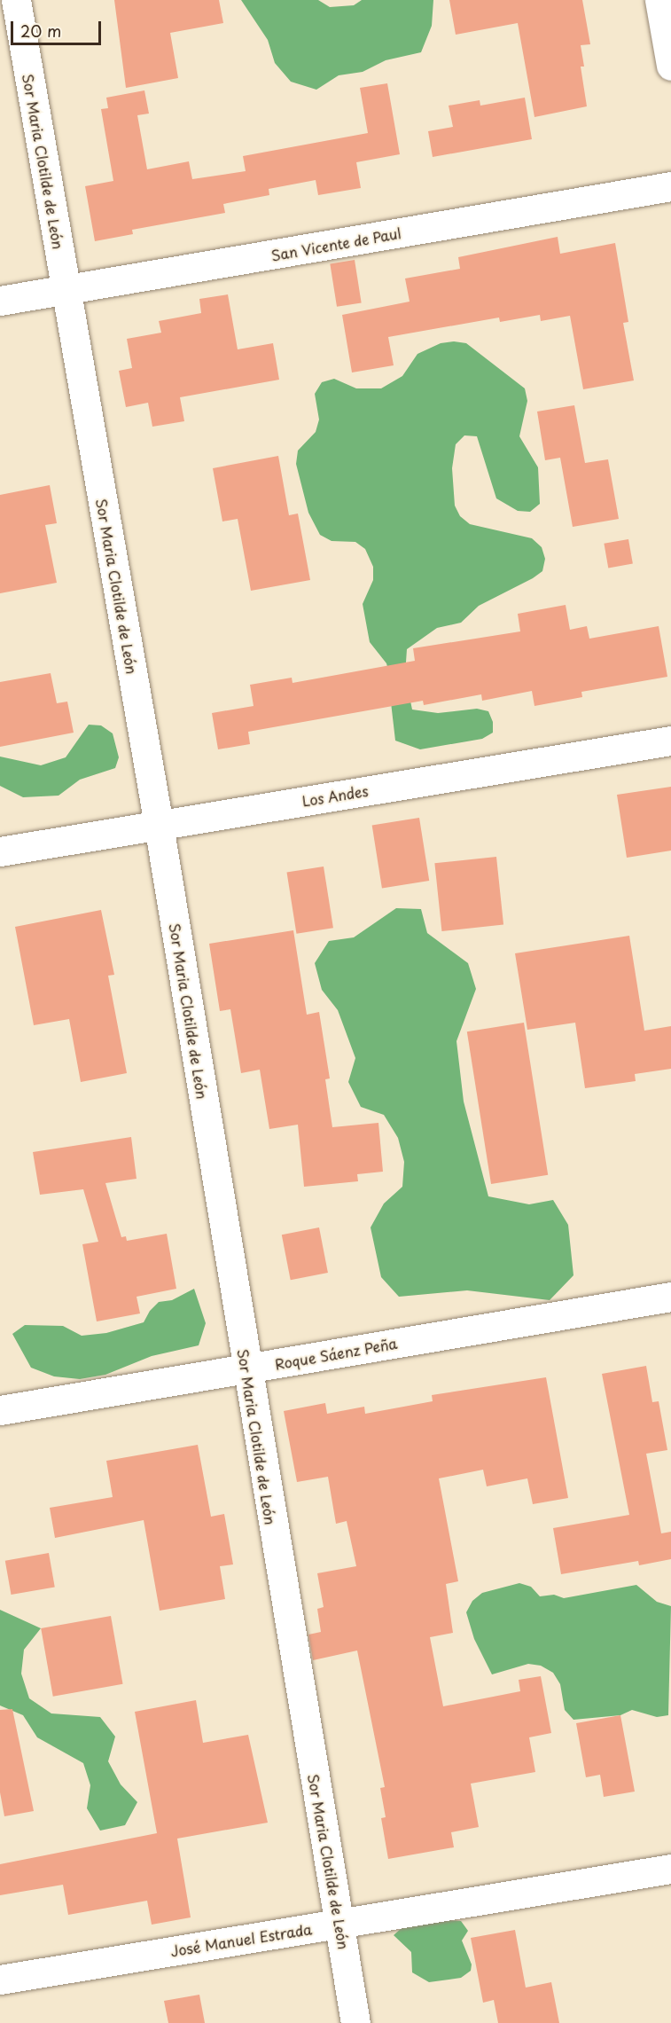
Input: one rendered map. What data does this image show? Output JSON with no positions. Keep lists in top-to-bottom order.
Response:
{
  "streets": {
    "street": [
      "Sor Maria Clotilde de León",
      "San Vicente de Paul",
      "Los Andes",
      "Roque Sáenz Peña",
      "José Manuel Estrada"
    ]
  },
  "crossings": [
    ["Sor Maria Clotilde de León", "San Vicente de Paul"],
    ["Sor Maria Clotilde de León", "Los Andes"],
    ["Sor Maria Clotilde de León", "Roque Sáenz Peña"],
    ["Sor Maria Clotilde de León", "José Manuel Estrada"]
  ],
  "scale_bar": "20 m"
}
